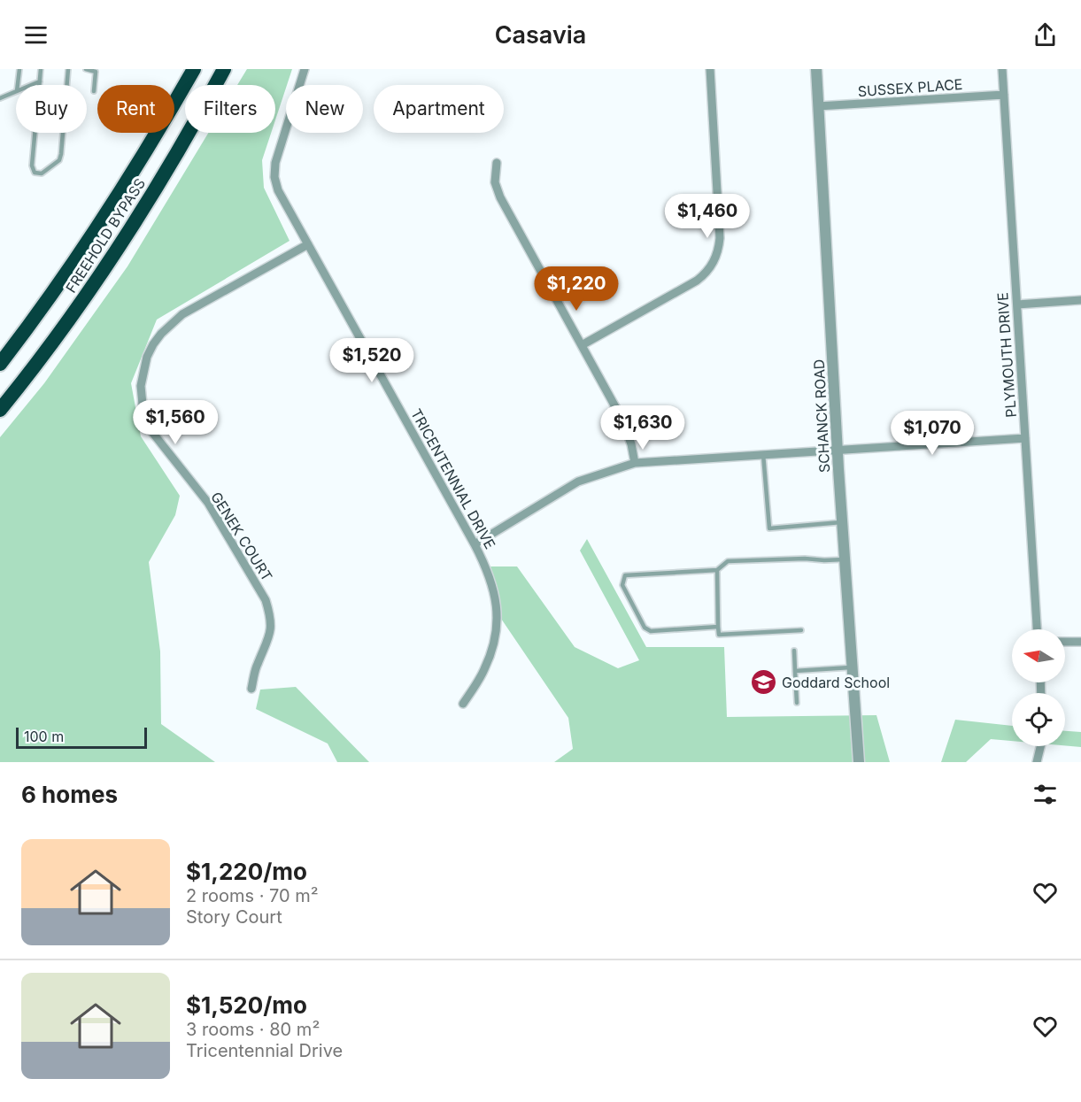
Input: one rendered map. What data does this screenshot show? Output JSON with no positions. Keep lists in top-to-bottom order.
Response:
{
  "streets": {
    "highway": ["FREEHOLD BYPASS"],
    "street": [
      "SUSSEX PLACE",
      "PLYMOUTH DRIVE",
      "SCHANCK ROAD",
      "TRICENTENNIAL DRIVE",
      "GENEK COURT"
    ]
  },
  "crossings": [
    ["SUSSEX PLACE", "PLYMOUTH DRIVE"],
    ["SUSSEX PLACE", "SCHANCK ROAD"],
    ["TRICENTENNIAL DRIVE", "GENEK COURT"]
  ],
  "places": {
    "school or university": ["Goddard School"]
  },
  "scale_bar": "100 m",
  "north": "left",
  "page": {
    "header": "Casavia",
    "chip": [
      "Buy",
      "Rent",
      "Filters",
      "New",
      "Apartment"
    ],
    "price": [
      "$1,460",
      "$1,220",
      "$1,520",
      "$1,560",
      "$1,630",
      "$1,070"
    ],
    "scale": "100 m",
    "heading": "6 homes",
    "list": [
      {
        "name": "$1,220/mo",
        "note": "2 rooms · 70 m² · Story Court"
      },
      {
        "name": "$1,520/mo",
        "note": "3 rooms · 80 m² · Tricentennial Drive"
      }
    ]
  }
}
